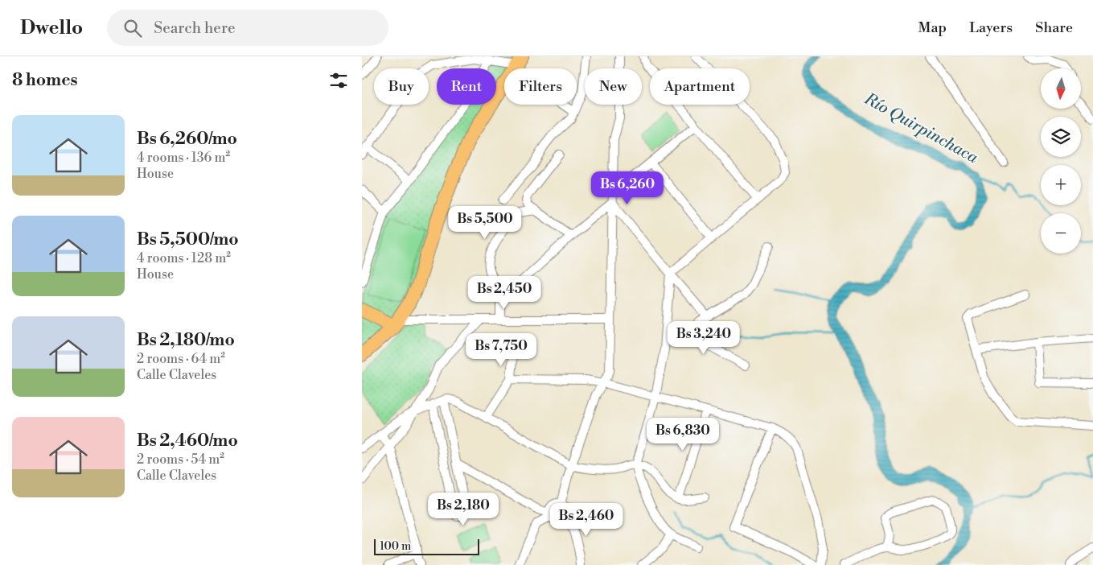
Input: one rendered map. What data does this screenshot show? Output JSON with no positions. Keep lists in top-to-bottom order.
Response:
{
  "water": ["Río Quirpinchaca"],
  "scale_bar": "100 m",
  "north": "bottom",
  "page": {
    "header": "Dwello",
    "search": "Search here",
    "nav": ["Map", "Layers", "Share"],
    "heading": "8 homes",
    "map_buttons": ["+", "−"],
    "chip": [
      "Buy",
      "Rent",
      "Filters",
      "New",
      "Apartment"
    ],
    "list": [
      {
        "name": "Bs 6,260/mo",
        "note": "4 rooms · 136 m² · House"
      },
      {
        "name": "Bs 5,500/mo",
        "note": "4 rooms · 128 m² · House"
      },
      {
        "name": "Bs 2,180/mo",
        "note": "2 rooms · 64 m² · Calle Claveles"
      },
      {
        "name": "Bs 2,460/mo",
        "note": "2 rooms · 54 m² · Calle Claveles"
      }
    ],
    "price": [
      "Bs 6,260",
      "Bs 5,500",
      "Bs 2,450",
      "Bs 3,240",
      "Bs 7,750",
      "Bs 6,830",
      "Bs 2,180",
      "Bs 2,460"
    ],
    "scale": "100 m"
  }
}
